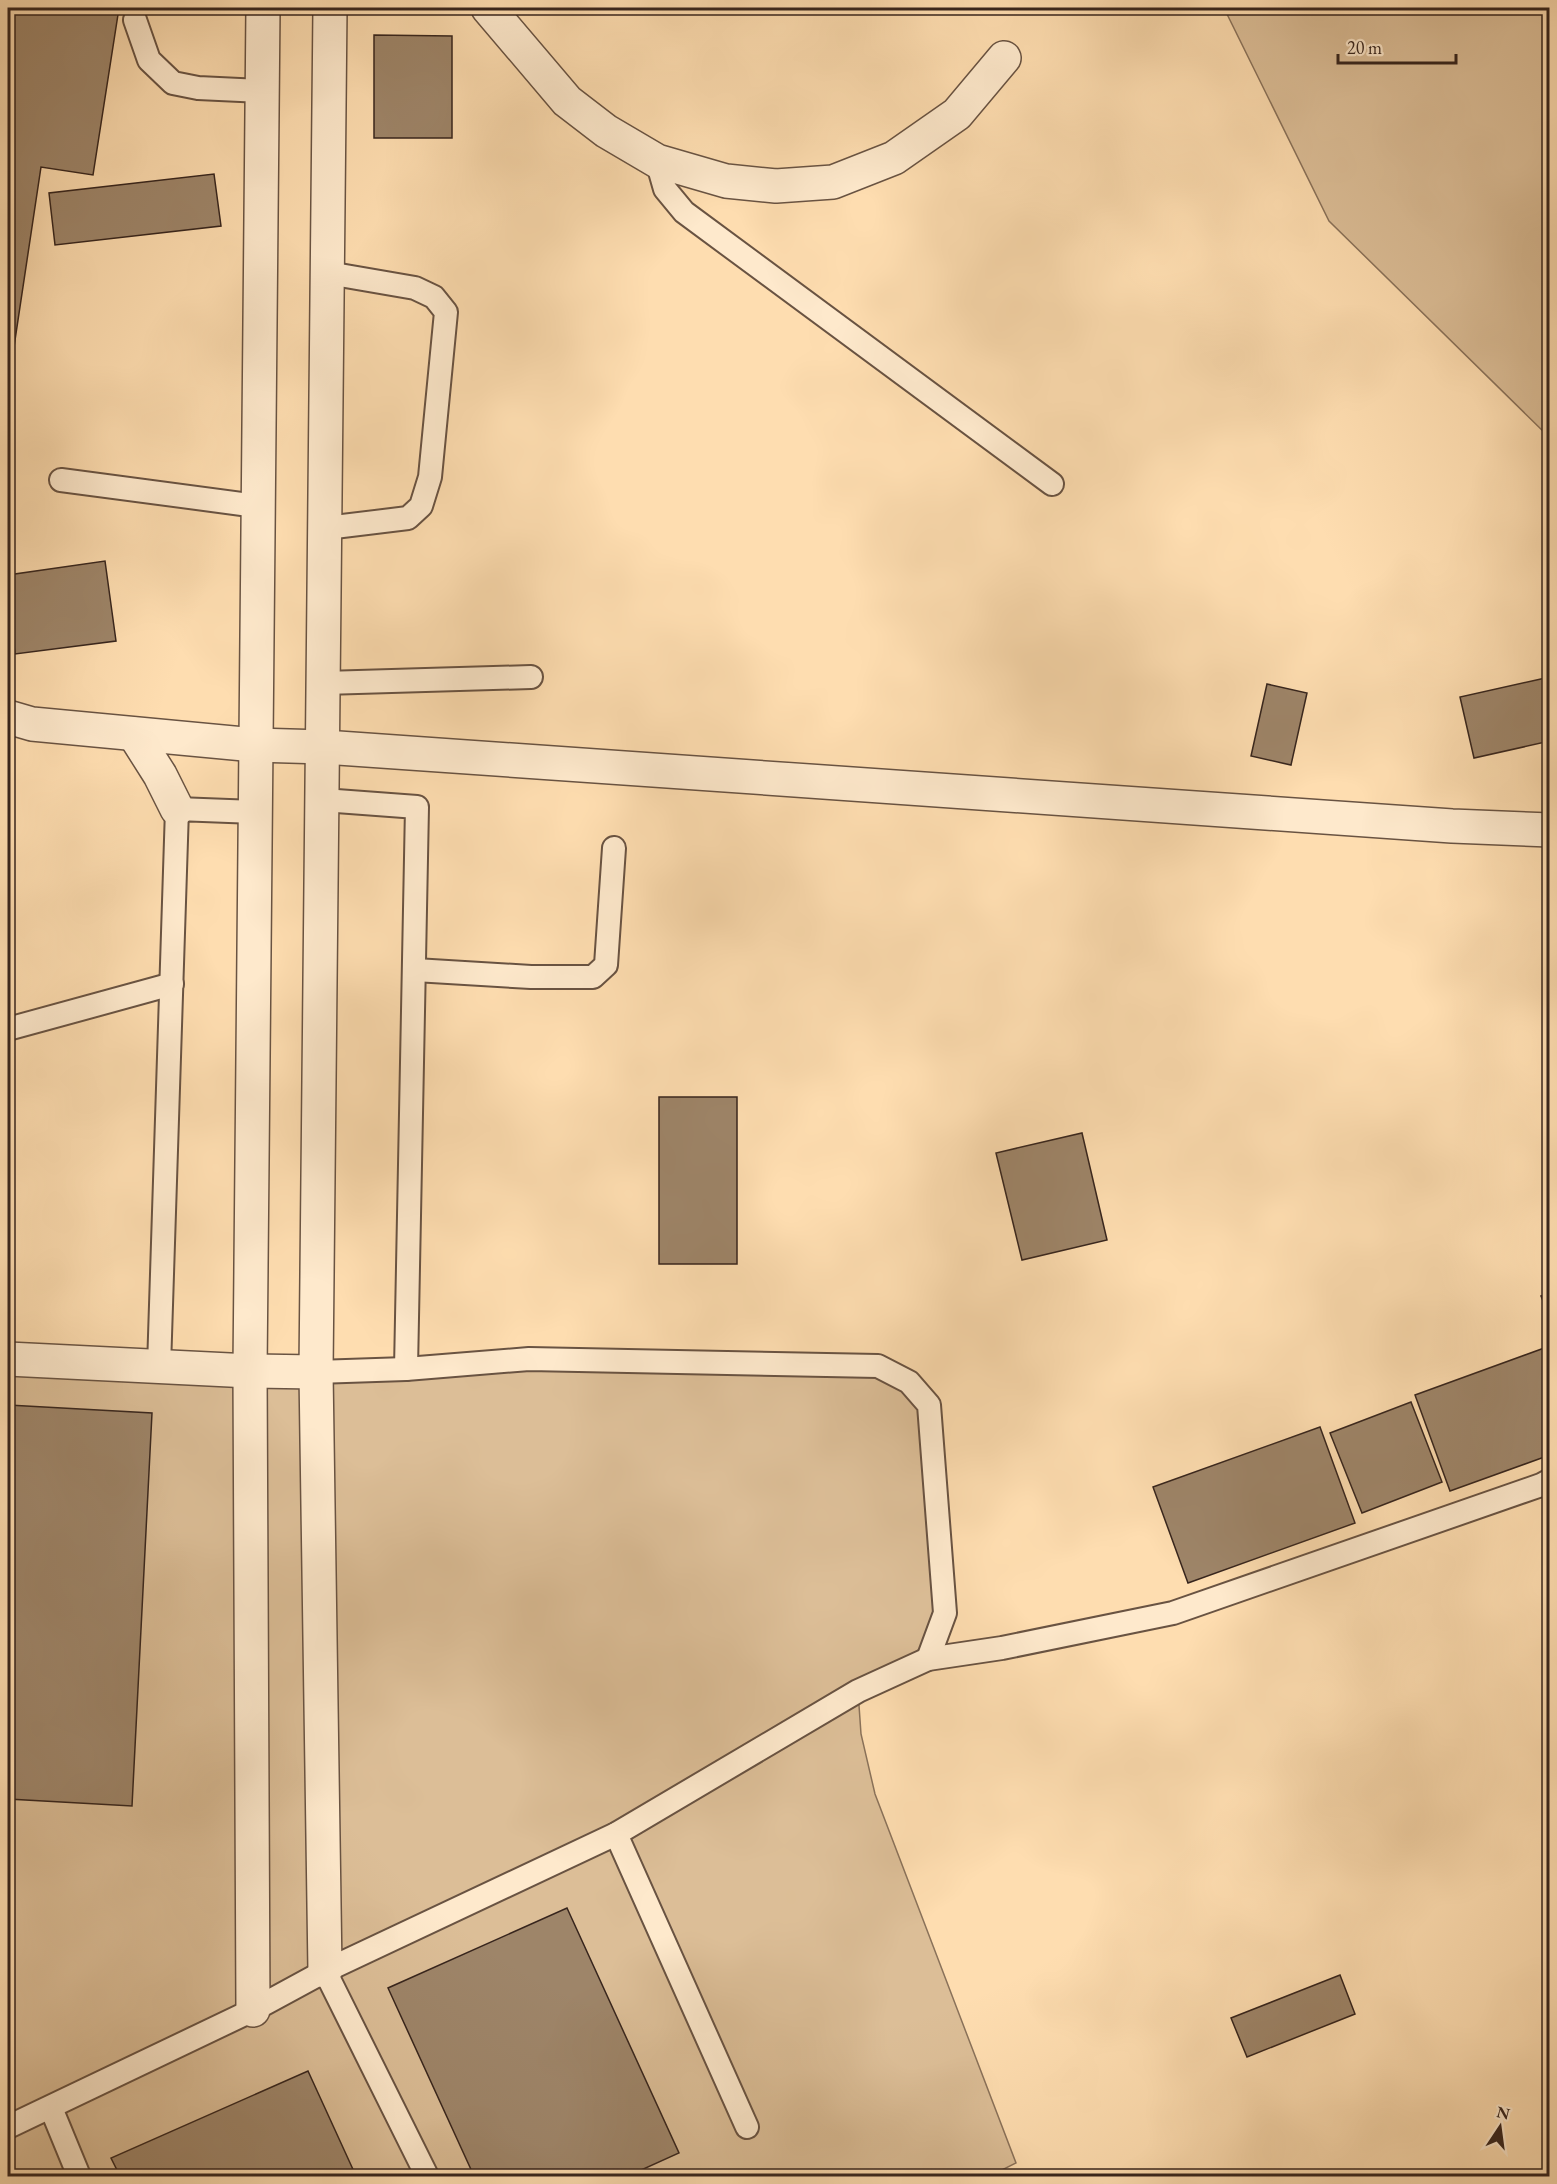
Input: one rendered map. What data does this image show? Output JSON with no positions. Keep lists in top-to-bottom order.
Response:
{
  "scale_bar": "20 m",
  "north": "top"
}
